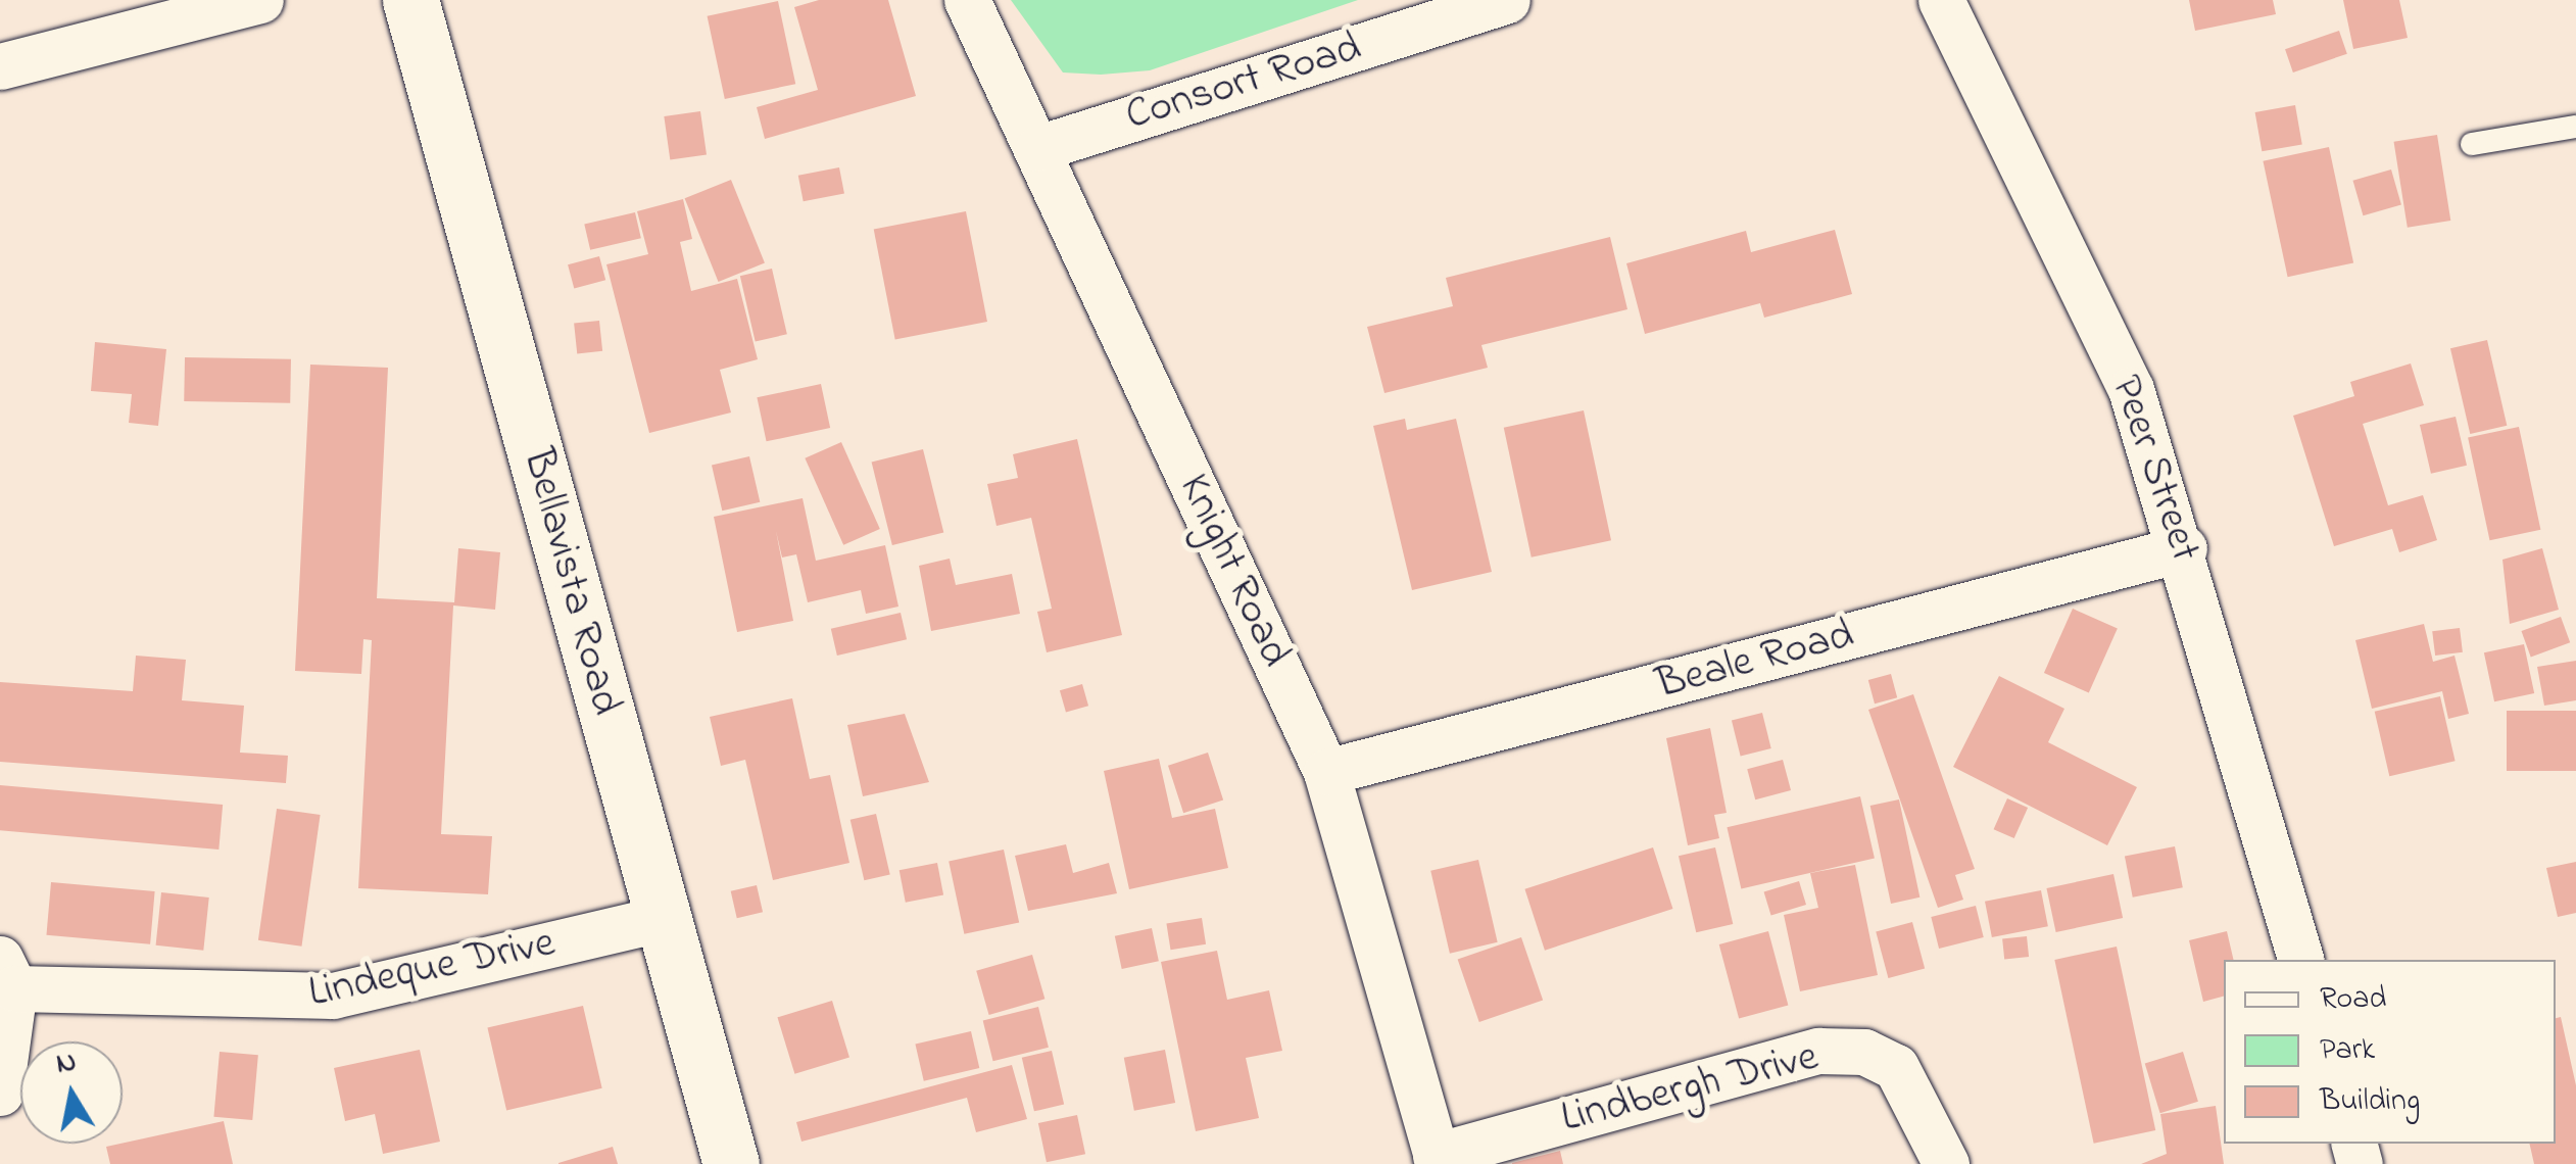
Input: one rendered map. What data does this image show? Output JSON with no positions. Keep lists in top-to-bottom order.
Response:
{
  "streets": {
    "street": [
      "Consort Road",
      "Peer Street",
      "Knight Road",
      "Bellavista Road",
      "Beale Road",
      "Lindeque Drive",
      "Lindbergh Drive"
    ]
  },
  "crossings": [
    ["Consort Road", "Knight Road"],
    ["Peer Street", "Beale Road"],
    ["Knight Road", "Beale Road"],
    ["Knight Road", "Lindbergh Drive"],
    ["Bellavista Road", "Lindeque Drive"]
  ],
  "legend": ["Road", "Park", "Building"],
  "north": "top"
}
